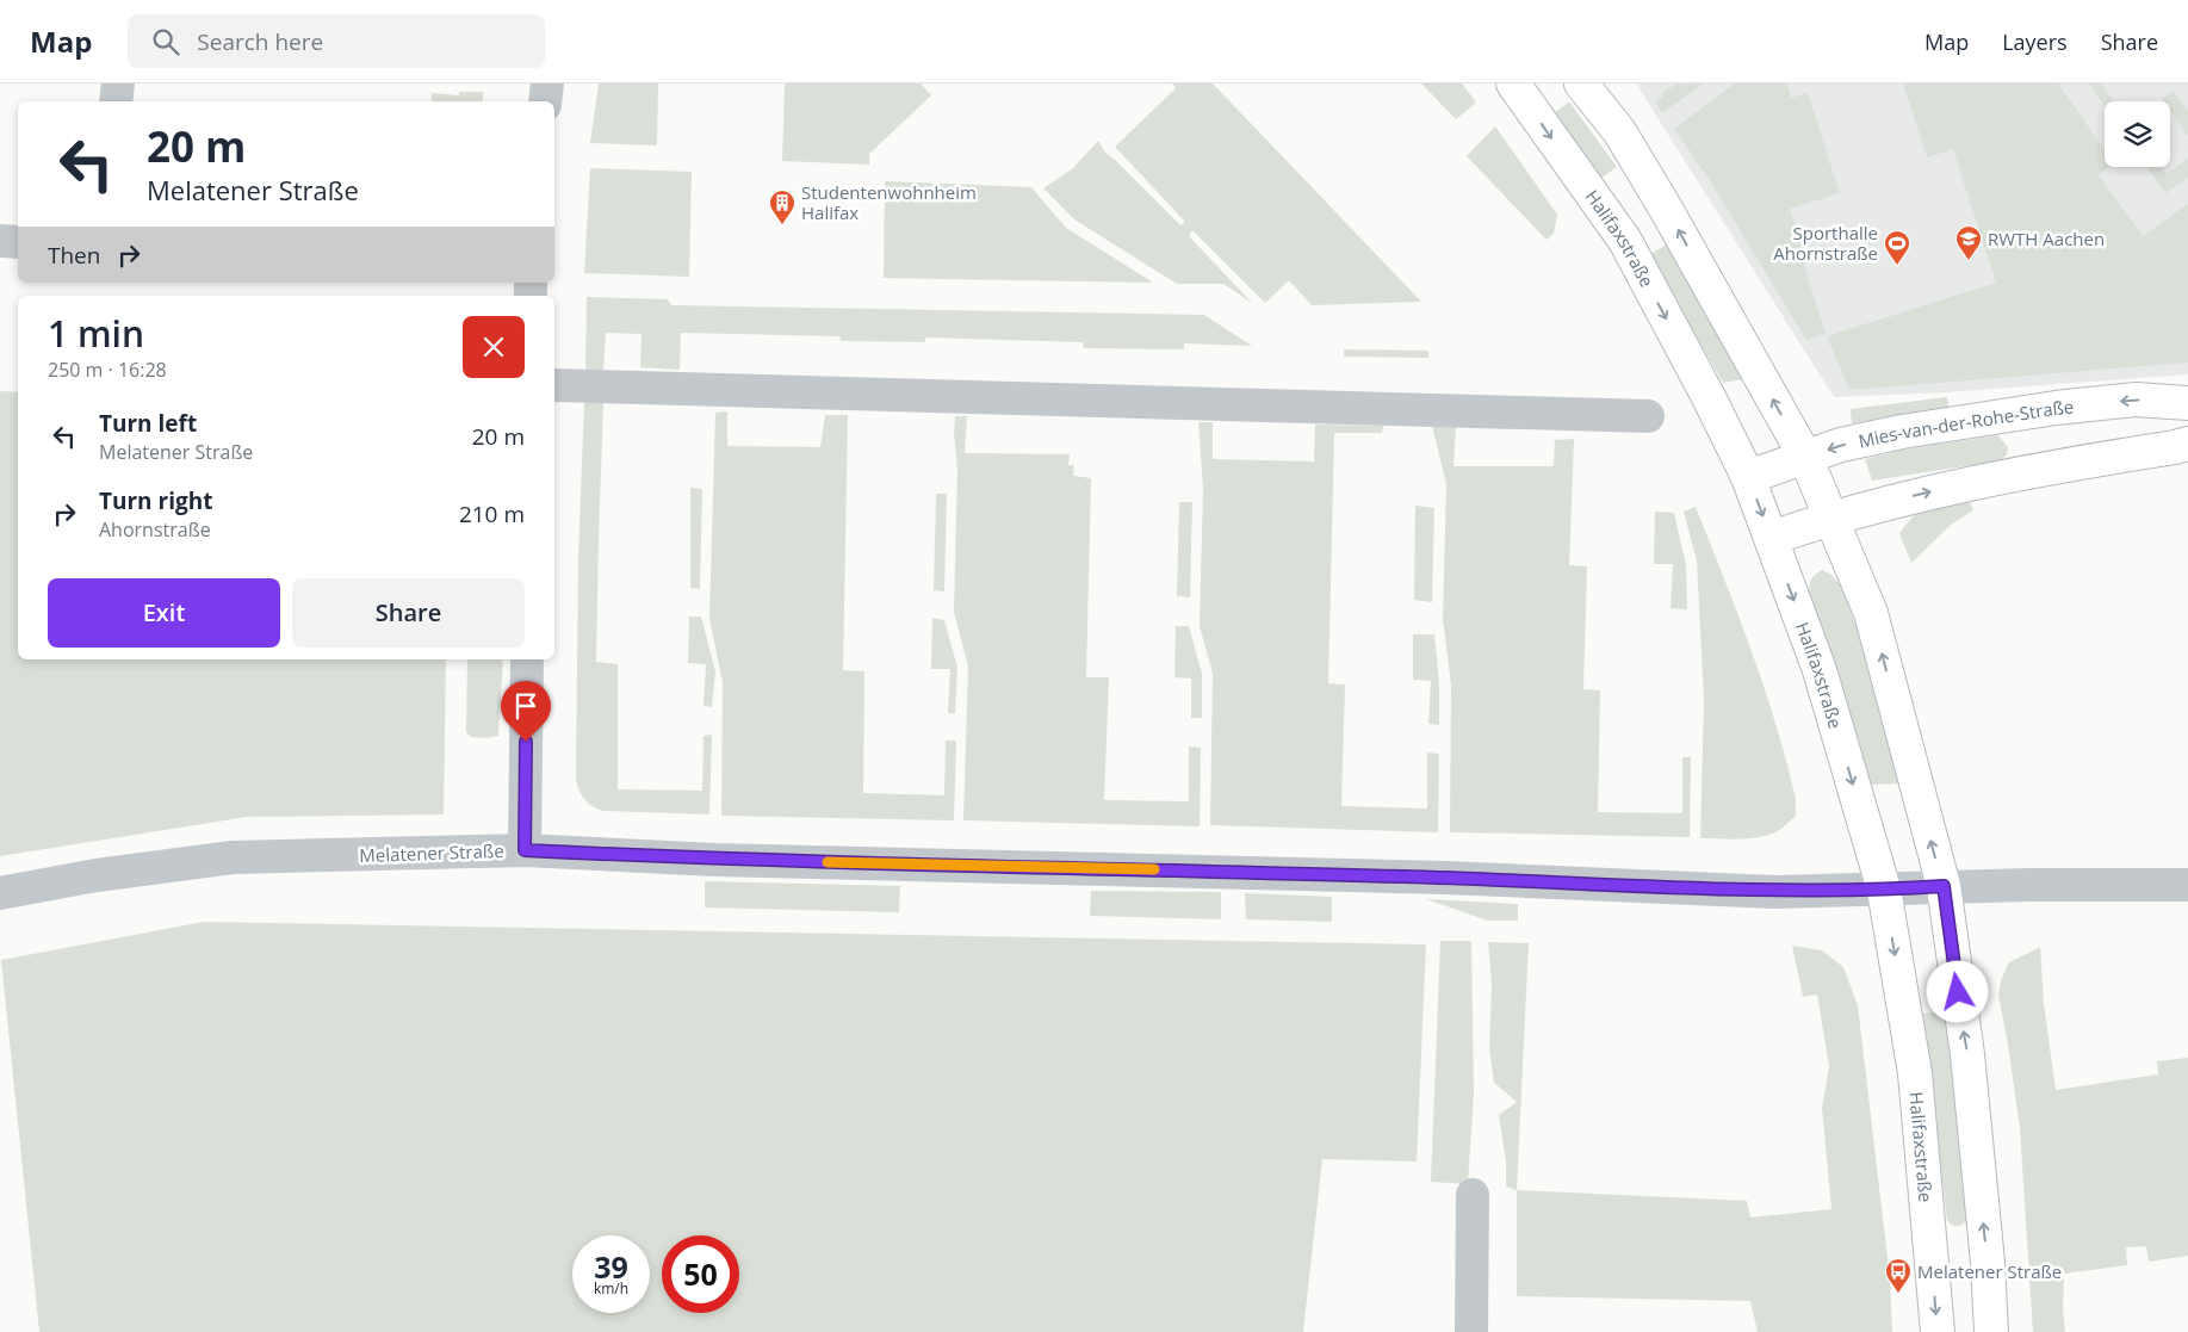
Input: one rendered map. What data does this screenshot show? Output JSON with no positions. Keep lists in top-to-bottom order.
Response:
{
  "streets": {
    "main road": ["Halifaxstraße", "Mies-van-der-Rohe-Straße"],
    "street": ["Melatener Straße"]
  },
  "crossings": [
    ["Halifaxstraße", "Mies-van-der-Rohe-Straße"],
    ["Halifaxstraße", "Melatener Straße"]
  ],
  "places": {
    "building": ["Studentenwohnheim Halifax"],
    "school or university": ["RWTH Aachen"],
    "sports": ["Sporthalle Ahornstraße"],
    "bus stop": ["Melatener Straße"]
  },
  "page": {
    "header": "Map",
    "search": "Search here",
    "nav": ["Map", "Layers", "Share"],
    "turn": ["20 m", "Melatener Straße"],
    "then": "Then",
    "heading": ["1 min", "250 m · 16:28"],
    "list": [
      {
        "name": "Turn left",
        "note": "Melatener Straße",
        "value": "20 m"
      },
      {
        "name": "Turn right",
        "note": "Ahornstraße",
        "value": "210 m"
      }
    ],
    "buttons": ["Exit", "Share"],
    "speed": "39 km/h",
    "limit": "50"
  }
}
